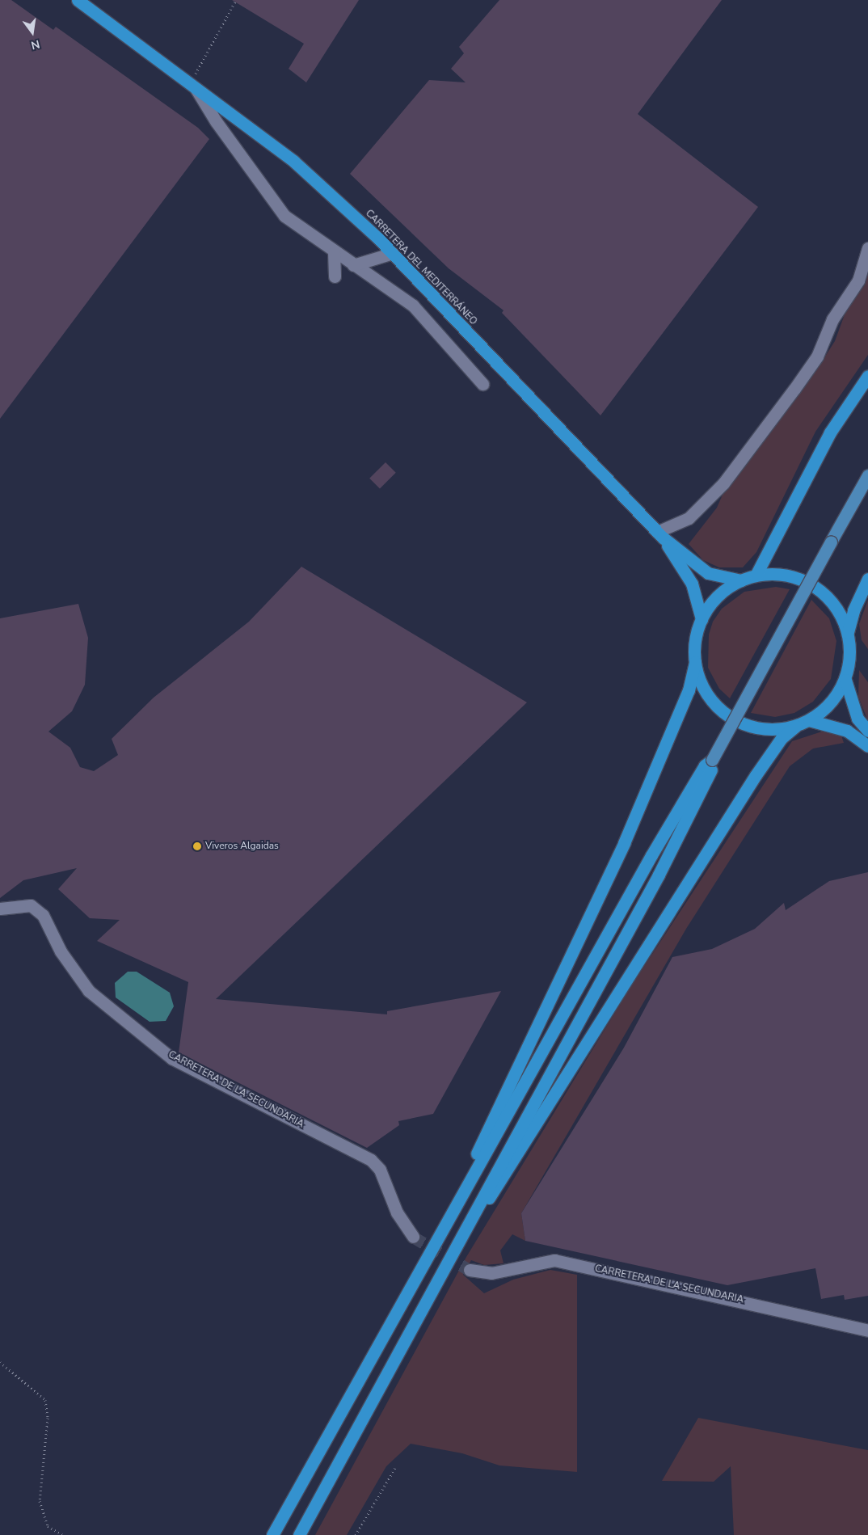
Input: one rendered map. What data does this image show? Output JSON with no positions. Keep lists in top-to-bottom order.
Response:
{
  "streets": {
    "highway": ["CARRETERA DEL MEDITERRÁNEO"],
    "street": ["CARRETERA DE LA SECUNDARIA"]
  },
  "places": ["Viveros Algaidas"],
  "north": "bottom"
}
